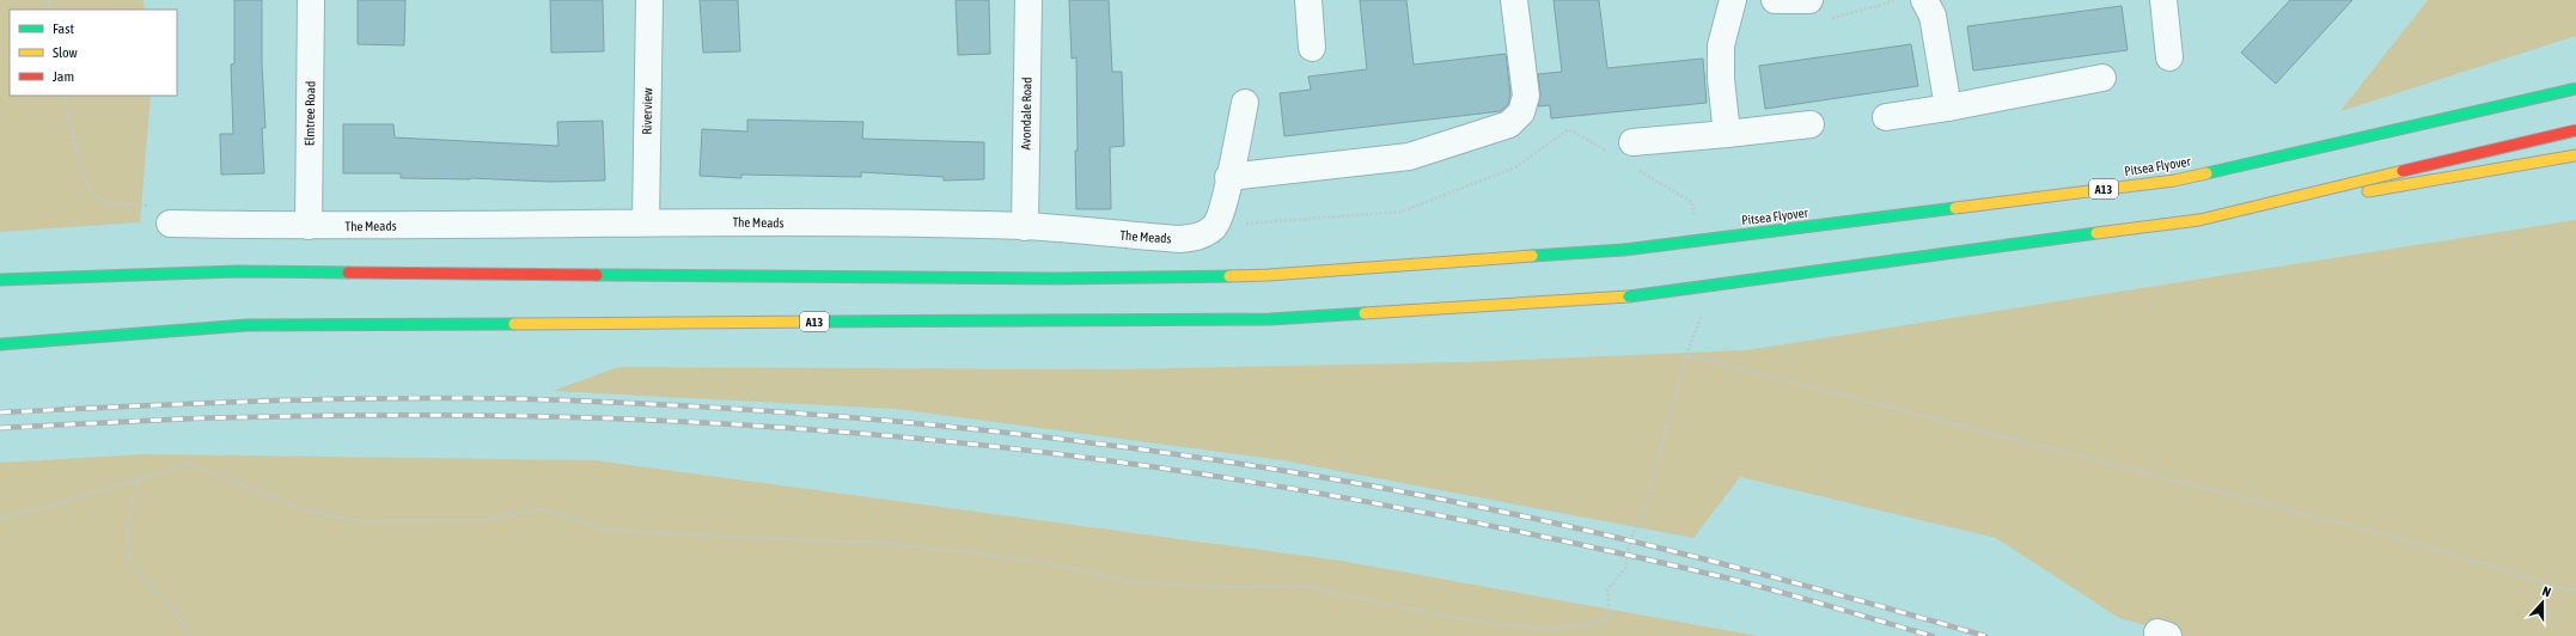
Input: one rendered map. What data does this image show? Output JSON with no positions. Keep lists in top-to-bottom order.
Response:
{
  "streets": {
    "highway": ["Pitsea Flyover", "A13"],
    "street": [
      "Riverview",
      "Elmtree Road",
      "Avondale Road",
      "The Meads"
    ]
  },
  "crossings": [
    ["Riverview", "The Meads"],
    ["Elmtree Road", "The Meads"],
    ["Avondale Road", "The Meads"],
    ["Pitsea Flyover", "A13"]
  ],
  "legend": ["Fast", "Slow", "Jam"],
  "north": "top"
}
